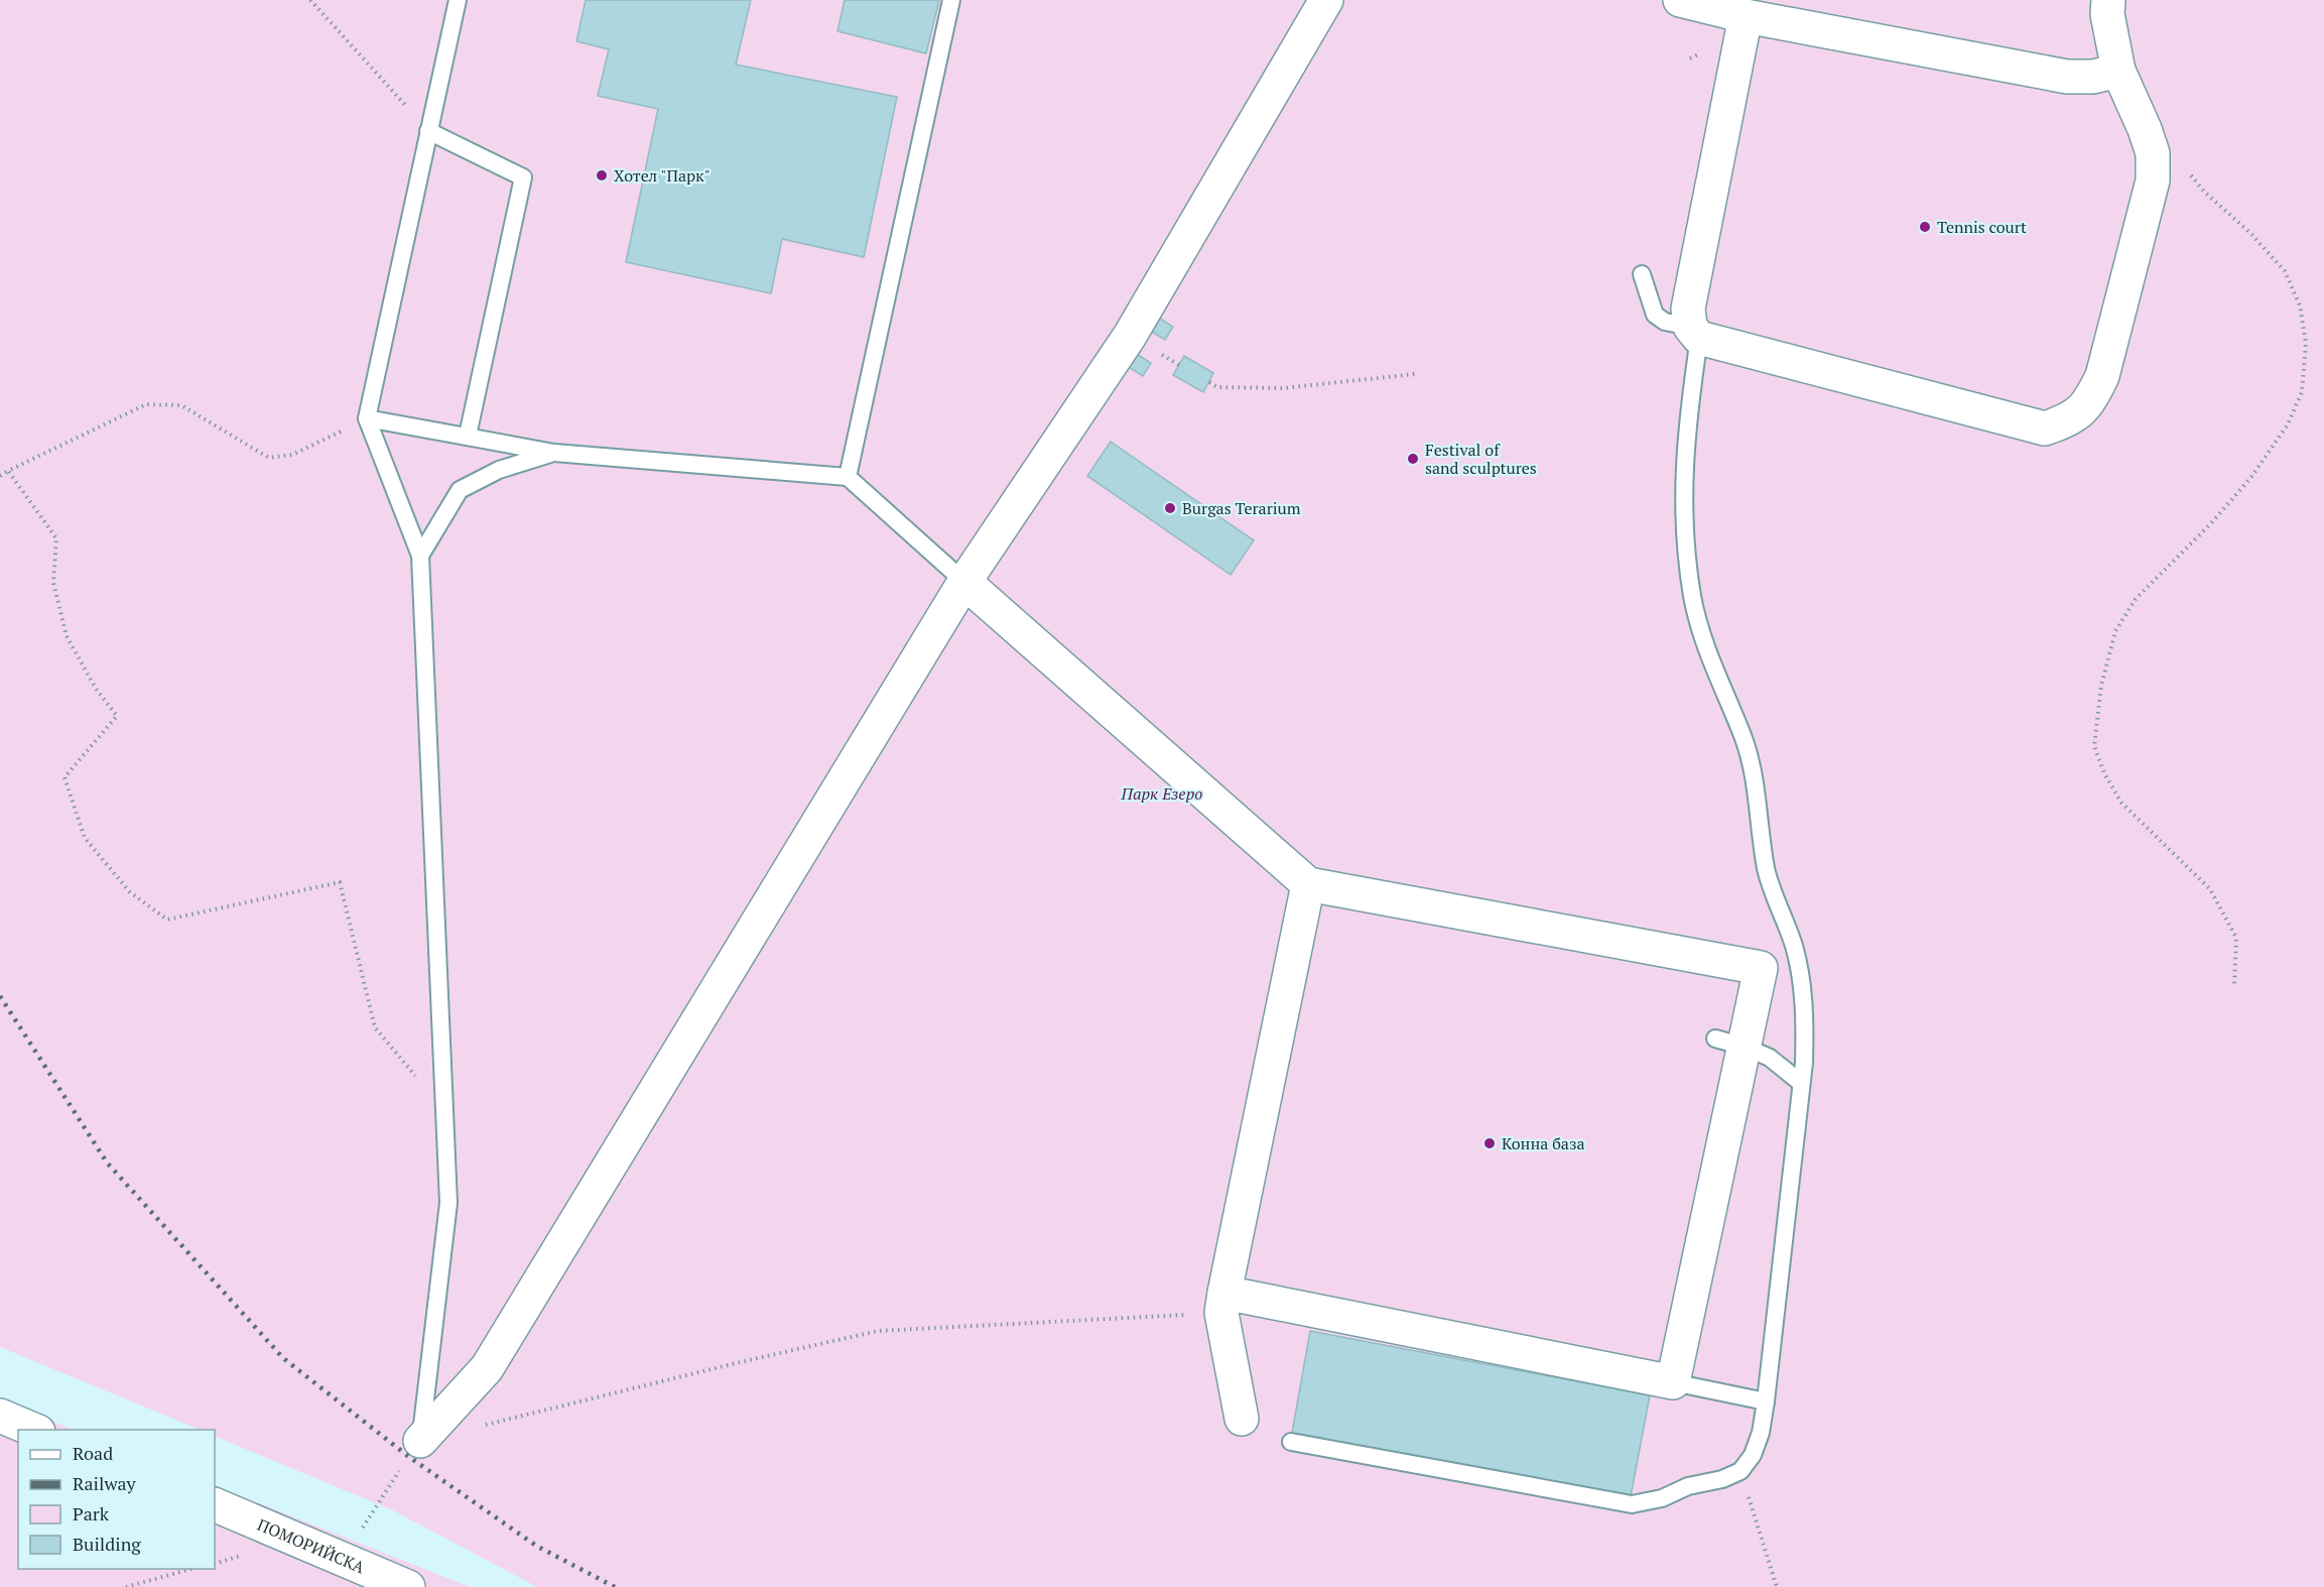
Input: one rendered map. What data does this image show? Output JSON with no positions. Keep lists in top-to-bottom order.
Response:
{
  "streets": {
    "street": ["ПОМОРИЙСКА"]
  },
  "parks": ["Парк Езеро"],
  "places": [
    "Хотел \"Парк\"",
    "Tennis court",
    "Festival of sand sculptures",
    "Burgas Terarium",
    "Конна база"
  ],
  "legend": [
    "Road",
    "Railway",
    "Park",
    "Building"
  ]
}
